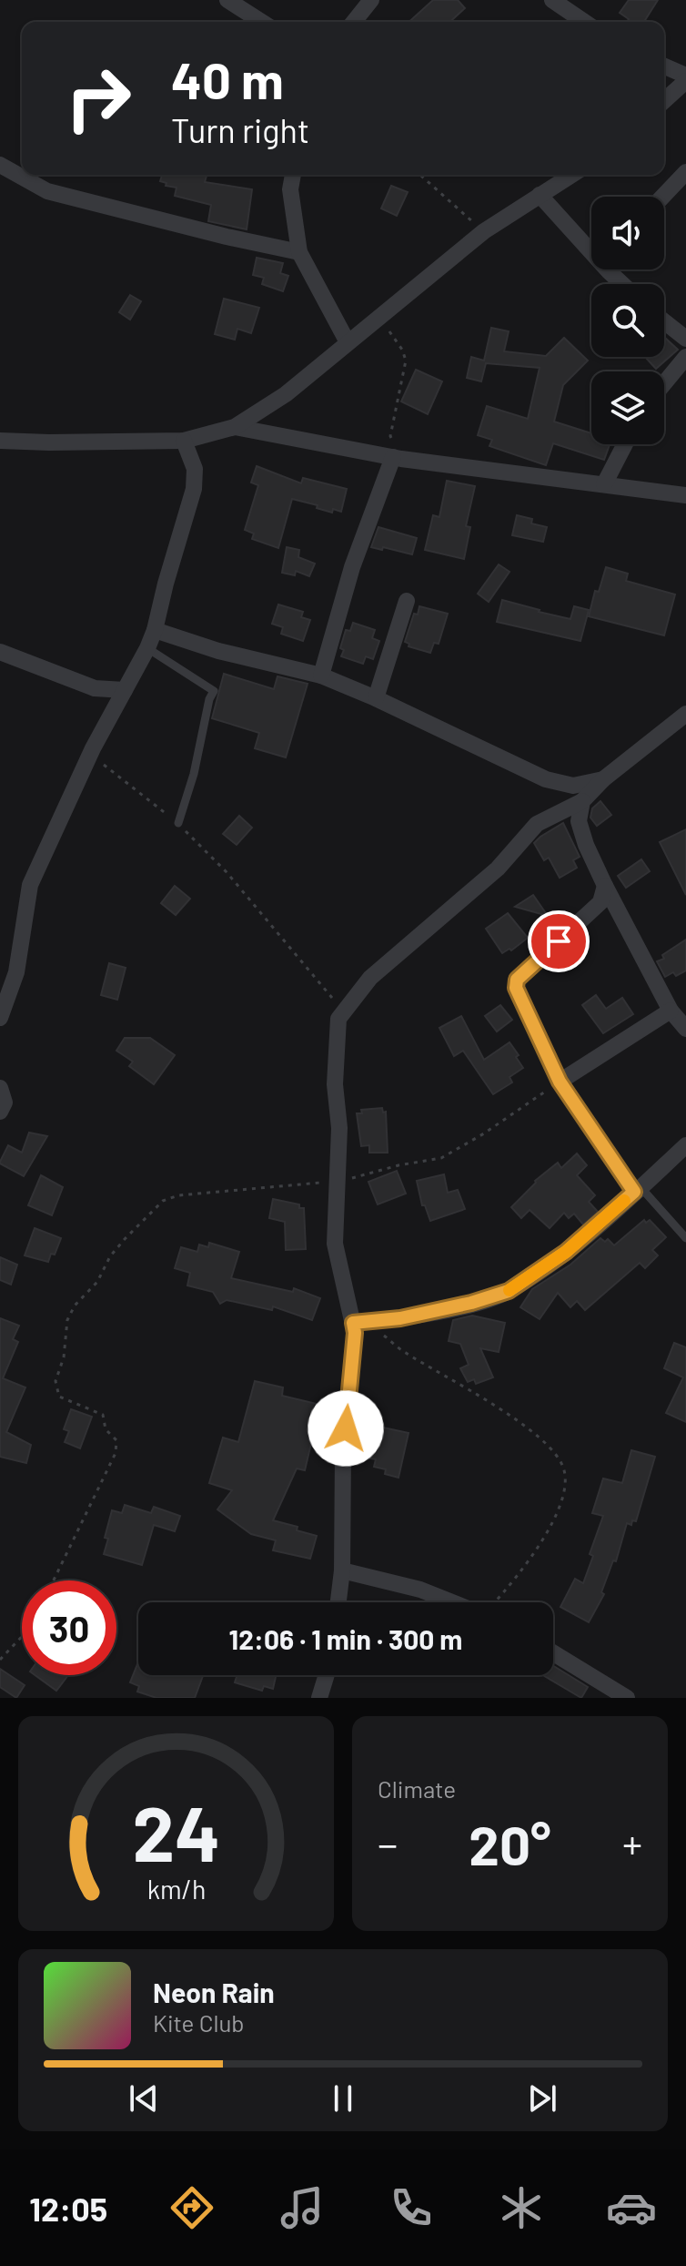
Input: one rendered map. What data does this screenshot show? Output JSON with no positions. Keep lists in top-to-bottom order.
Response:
{
  "page": {
    "turn": ["40 m", "Turn right"],
    "limit": "30",
    "trip": "12:06 · 1 min · 300 m",
    "tile": "Climate",
    "heat": ["−", "20°", "+"],
    "song": ["Neon Rain", "Kite Club"],
    "tabs": "12:05",
    "gauge": ["24", "km/h"]
  }
}
